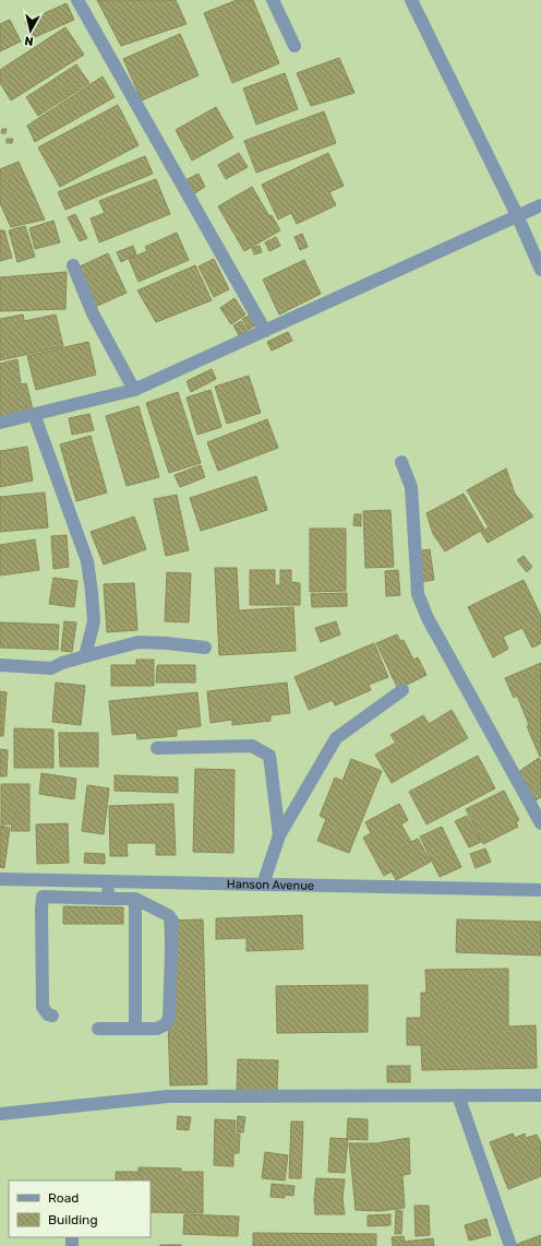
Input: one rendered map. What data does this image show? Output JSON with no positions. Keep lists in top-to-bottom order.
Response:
{
  "streets": {
    "street": ["Hanson Avenue"]
  },
  "legend": ["Road", "Building"],
  "north": "bottom"
}
